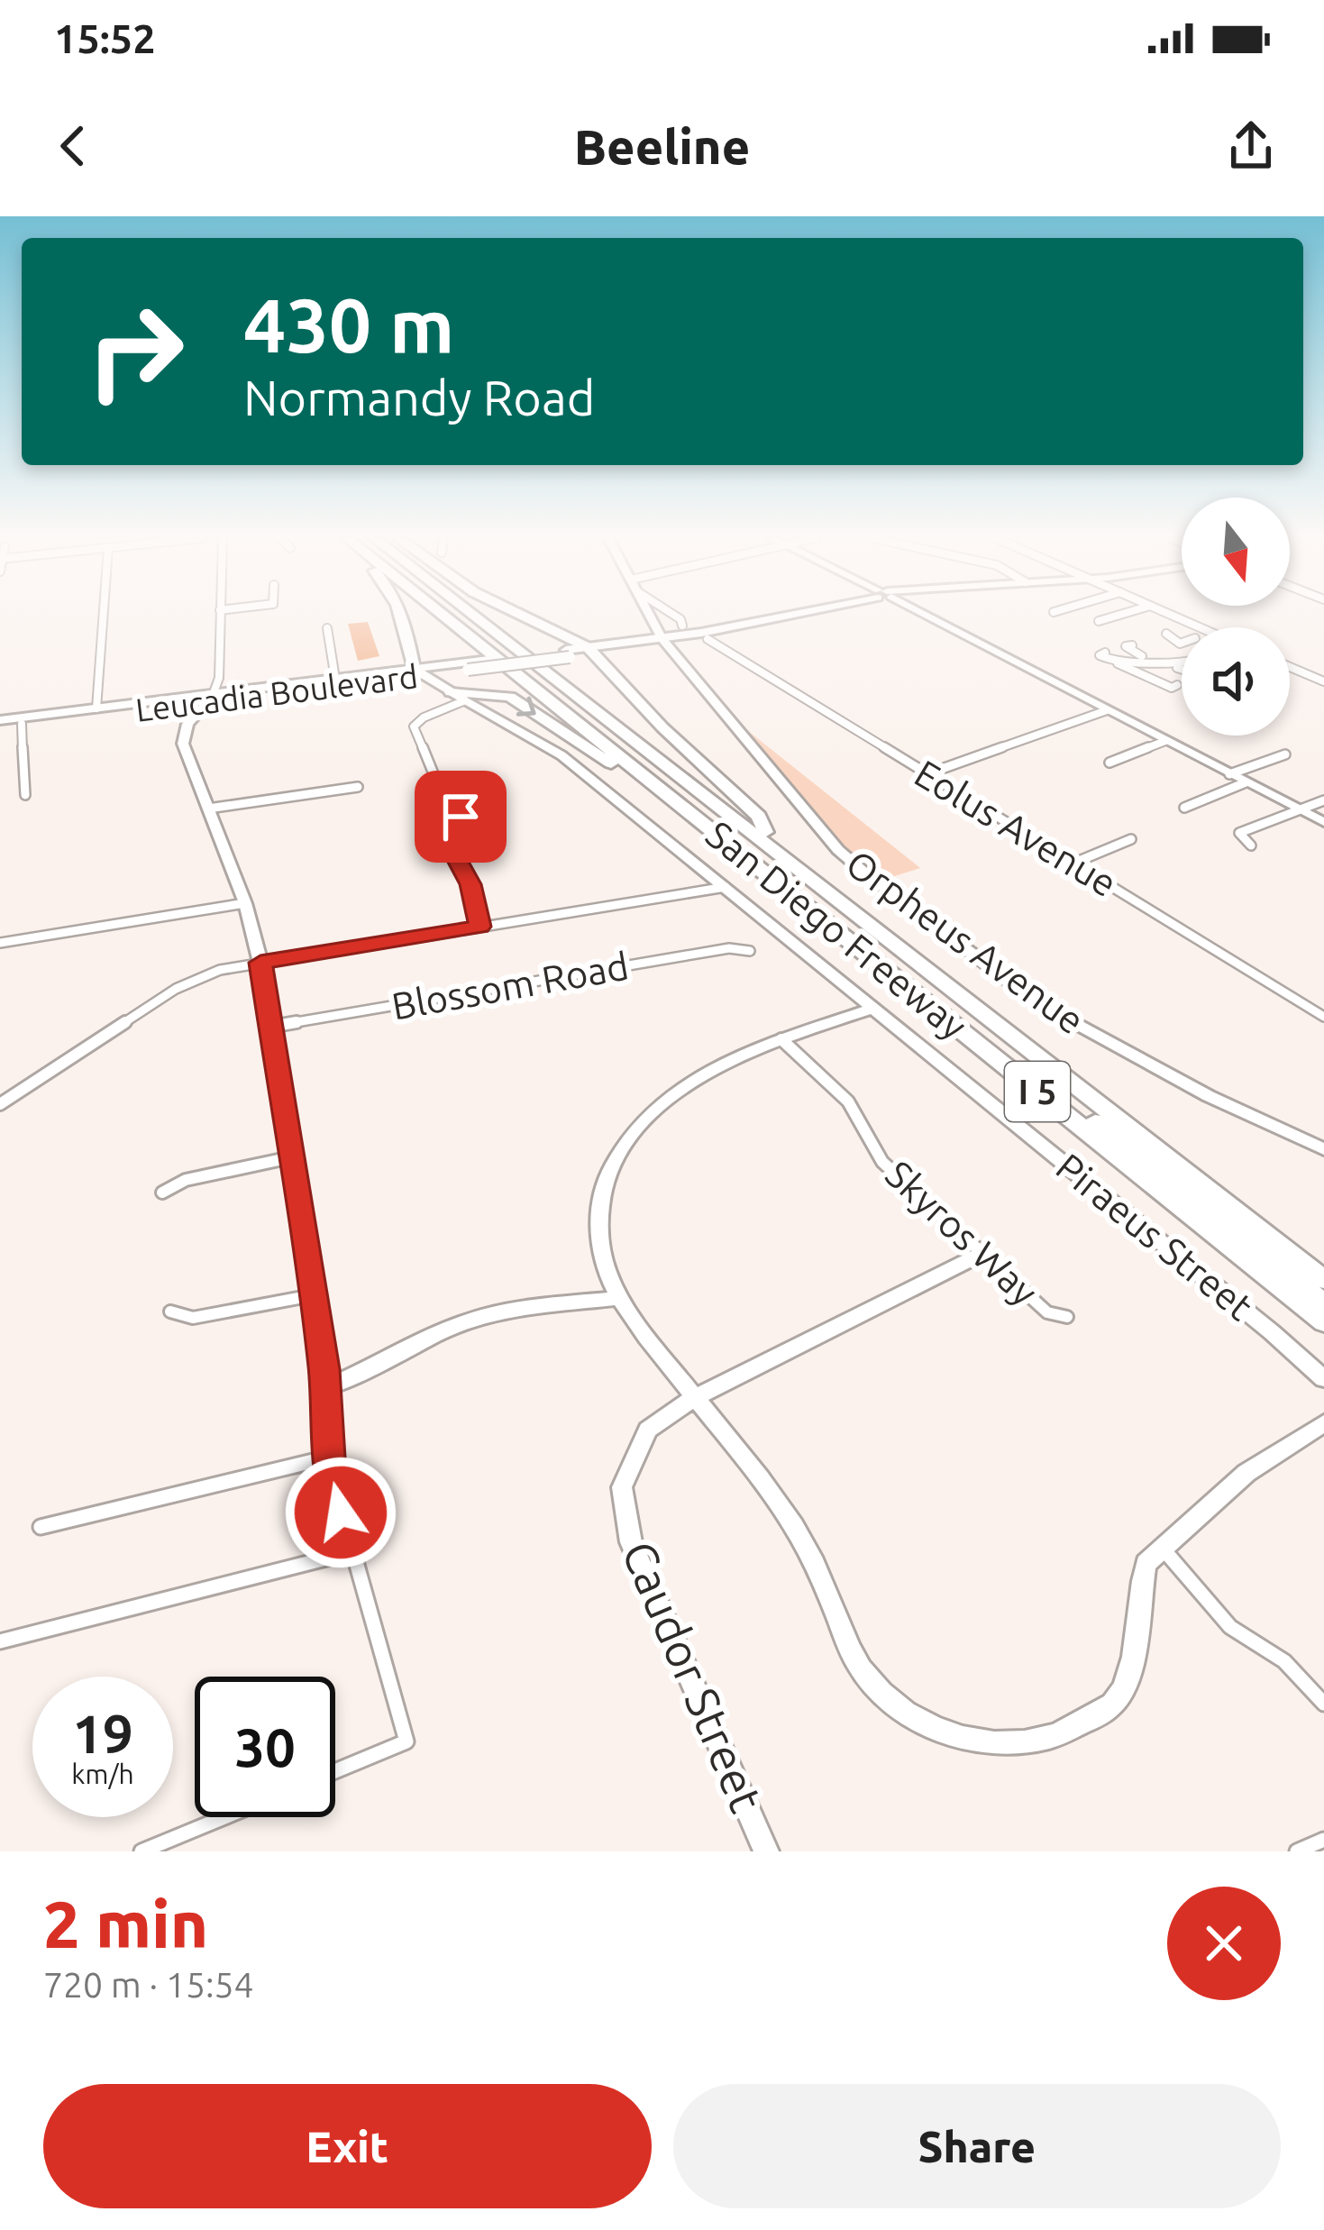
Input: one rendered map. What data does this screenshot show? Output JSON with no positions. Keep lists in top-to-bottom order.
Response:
{
  "streets": {
    "highway": ["San Diego Freeway", "I 5"],
    "main road": ["Leucadia Boulevard", "Piraeus Street"],
    "street": [
      "Eolus Avenue",
      "Orpheus Avenue",
      "Blossom Road",
      "Skyros Way",
      "Caudor Street"
    ]
  },
  "crossings": [
    ["Leucadia Boulevard", "Eolus Avenue"],
    ["Leucadia Boulevard", "Orpheus Avenue"],
    ["Leucadia Boulevard", "Piraeus Street"],
    ["Skyros Way", "Caudor Street"]
  ],
  "north": "bottom",
  "page": {
    "status": "15:52",
    "header": "Beeline",
    "turn": ["430 m", "Normandy Road"],
    "speed": "19 km/h",
    "limit": "30",
    "heading": ["2 min", "720 m · 15:54"],
    "buttons": ["Exit", "Share"]
  }
}
